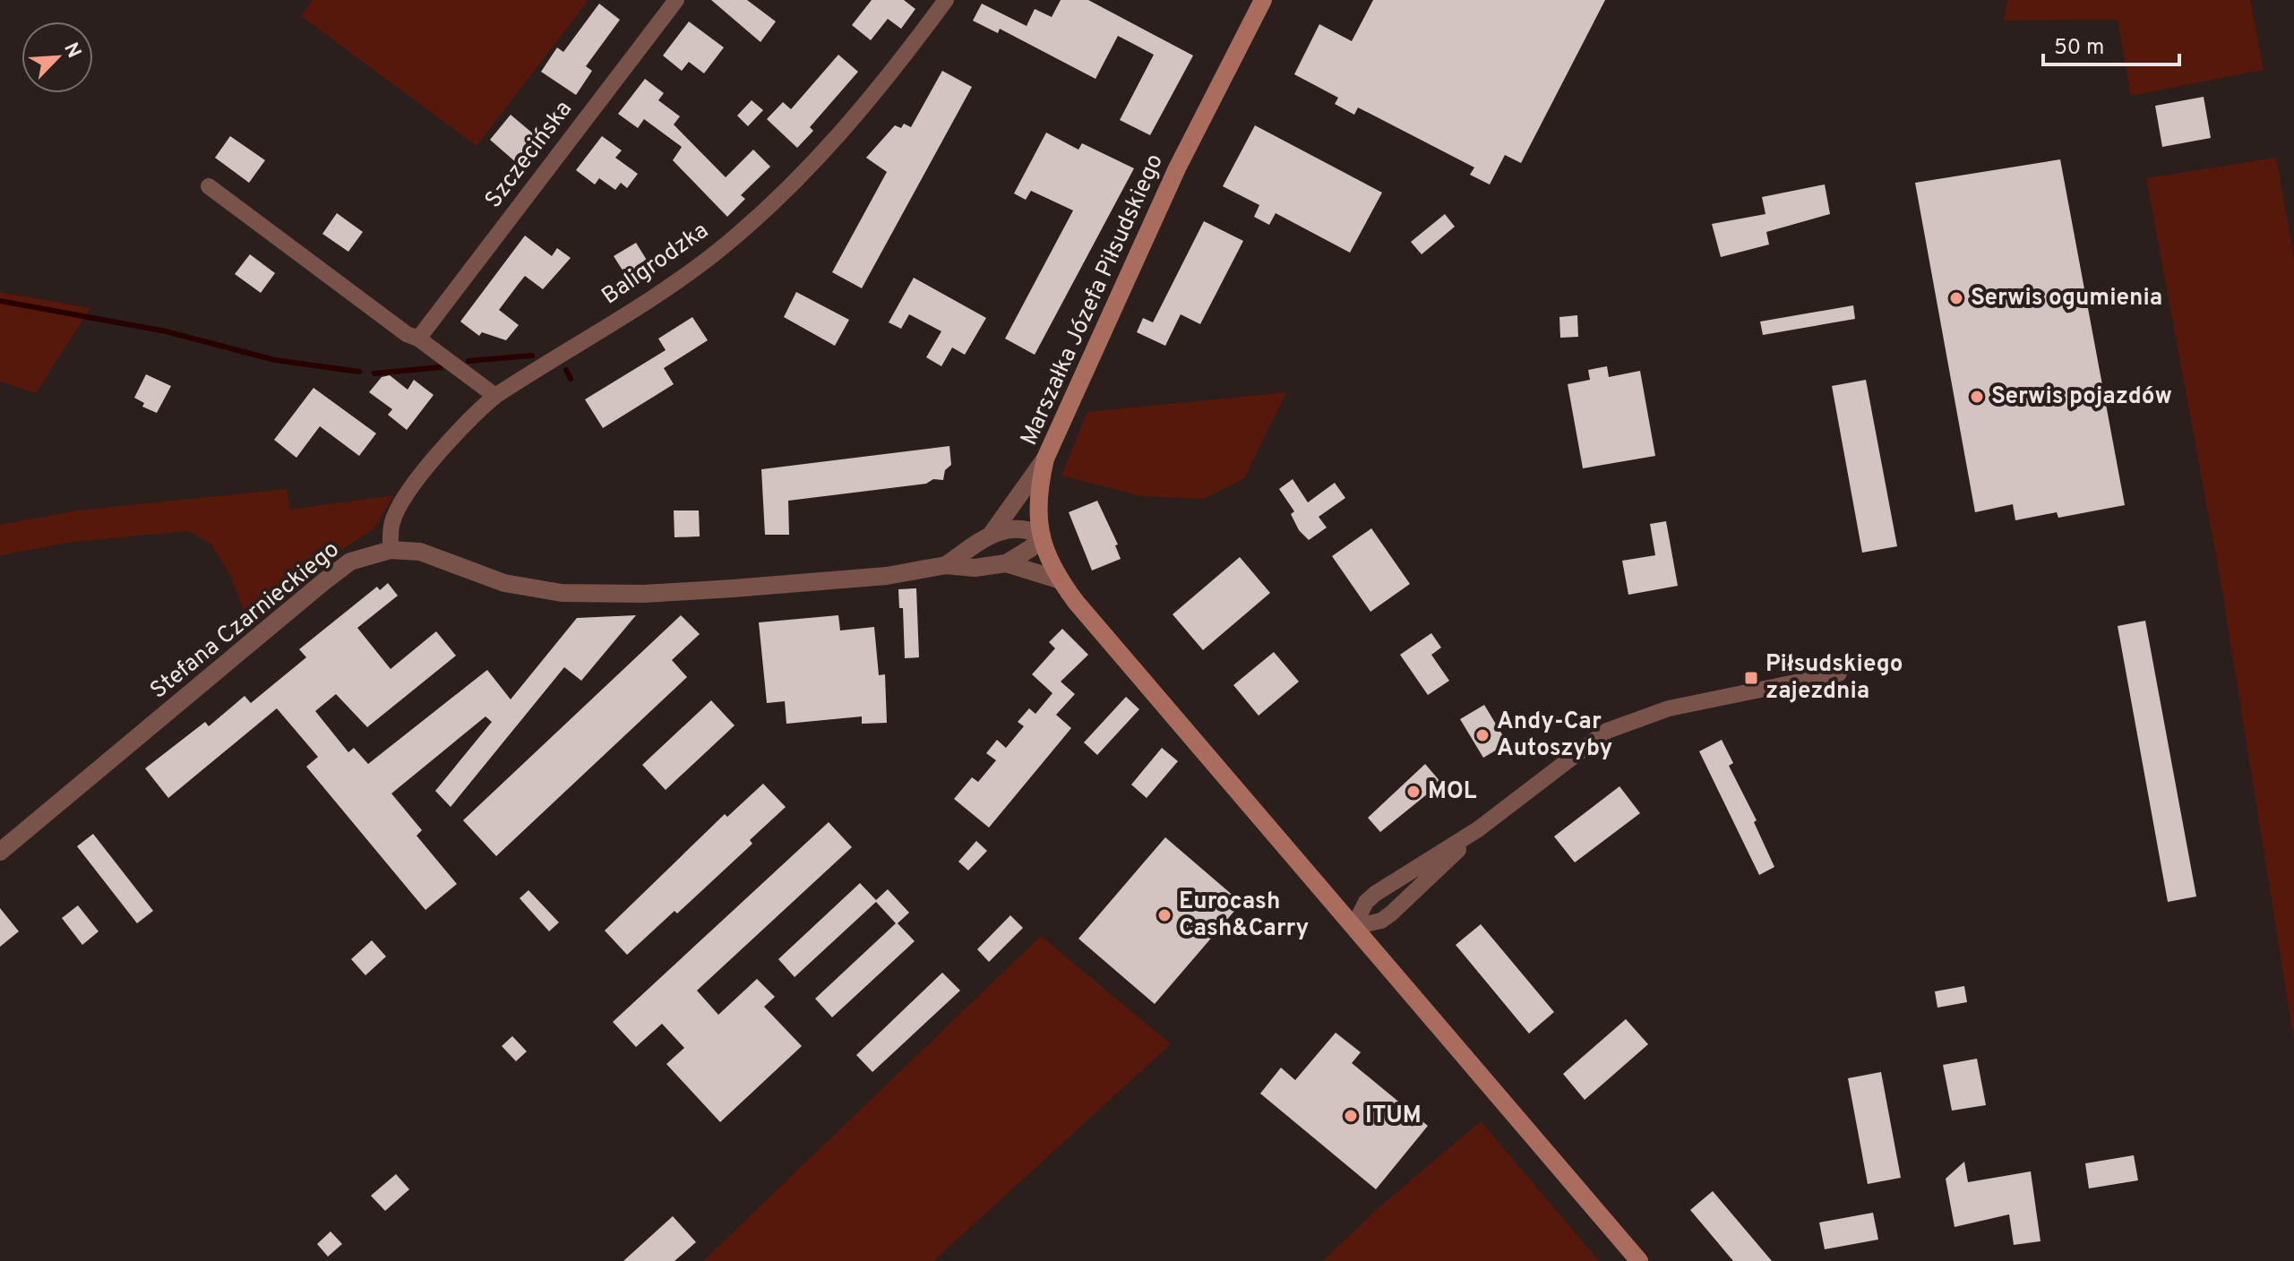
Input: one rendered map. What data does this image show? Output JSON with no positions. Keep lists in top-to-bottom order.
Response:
{
  "streets": {
    "main road": ["Marszałka Józefa Piłsudskiego"],
    "street": ["Szczecińska", "Baligrodzka", "Stefana Czarnieckiego"]
  },
  "crossings": [
    ["Baligrodzka", "Stefana Czarnieckiego"],
    ["Marszałka Józefa Piłsudskiego", "Stefana Czarnieckiego"]
  ],
  "places": {
    "other": [
      "Serwis ogumienia",
      "Serwis pojazdów",
      "Andy-Car Autoszyby",
      "MOL",
      "Eurocash Cash&Carry",
      "ITUM"
    ],
    "transit": ["Piłsudskiego zajezdnia"]
  },
  "scale_bar": "50 m",
  "north": "top right"
}
